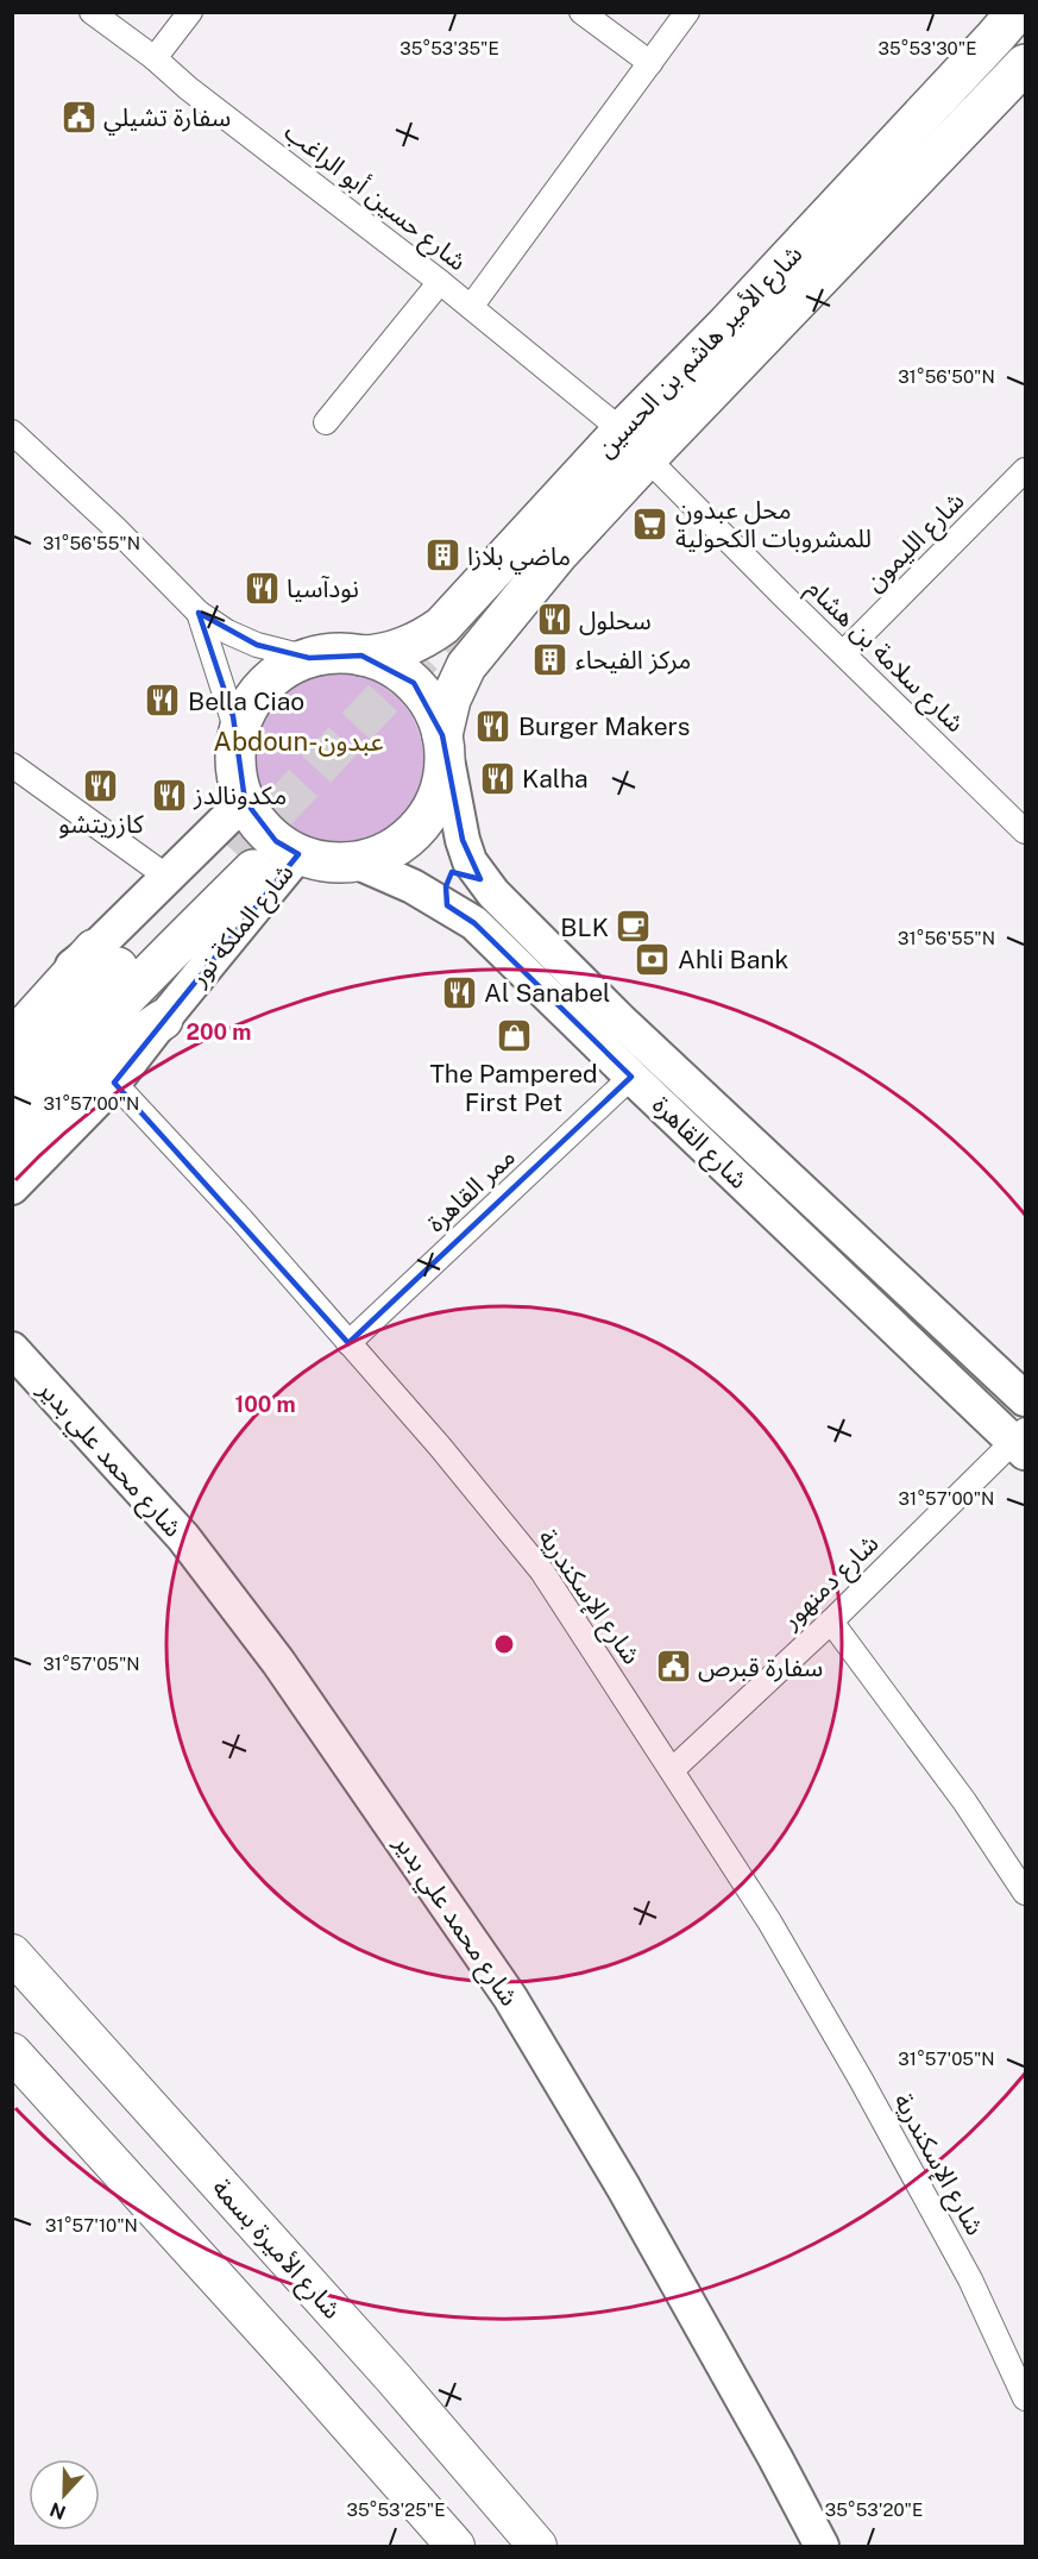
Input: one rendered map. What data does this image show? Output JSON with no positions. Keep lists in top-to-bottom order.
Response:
{
  "streets": {
    "highway": ["شارع الأمير هاشم بن الحسين", "شارع الملكة نور"],
    "main road": ["شارع الأميرة بسمة"],
    "street": [
      "شارع حسين أبو الراغب",
      "شارع الليمون",
      "شارع سلامة بن هشام",
      "شارع القاهرة",
      "ممر القاهرة",
      "شارع محمد علي بدير",
      "شارع دمنهور",
      "شارع الإسكندرية"
    ]
  },
  "crossings": [
    ["شارع حسين أبو الراغب", "شارع الأمير هاشم بن الحسين"],
    ["شارع حسين أبو الراغب", "شارع سلامة بن هشام"],
    ["شارع الأمير هاشم بن الحسين", "شارع سلامة بن هشام"],
    ["شارع الأمير هاشم بن الحسين", "شارع الملكة نور"],
    ["شارع الأمير هاشم بن الحسين", "شارع القاهرة"],
    ["شارع الليمون", "شارع سلامة بن هشام"],
    ["شارع الملكة نور", "شارع القاهرة"],
    ["شارع القاهرة", "ممر القاهرة"],
    ["شارع القاهرة", "شارع دمنهور"],
    ["ممر القاهرة", "شارع الإسكندرية"],
    ["شارع دمنهور", "شارع الإسكندرية"]
  ],
  "districts": ["Abdoun-عبدون"],
  "places": {
    "public building": ["سفارة تشيلي", "سفارة قبرص"],
    "supermarket": ["محل عبدون للمشروبات الكحولية"],
    "building": ["ماضي بلازا", "مركز الفيحاء"],
    "restaurant": [
      "نودآسيا",
      "سحلول",
      "Bella Ciao",
      "Burger Makers",
      "Kalha",
      "كازريتشو",
      "مكدونالدز",
      "Al Sanabel"
    ],
    "cafe": ["BLK"],
    "bank": ["Ahli Bank"],
    "shop": ["The Pampered First Pet"]
  },
  "north": "bottom",
  "coordinates": [
    "35°53'35\"E",
    "35°53'30\"E",
    "31°56'50\"N",
    "31°56'55\"N",
    "31°57'00\"N",
    "31°57'05\"N",
    "31°57'10\"N",
    "35°53'25\"E",
    "35°53'20\"E"
  ],
  "rings": ["200 m", "100 m"]
}
